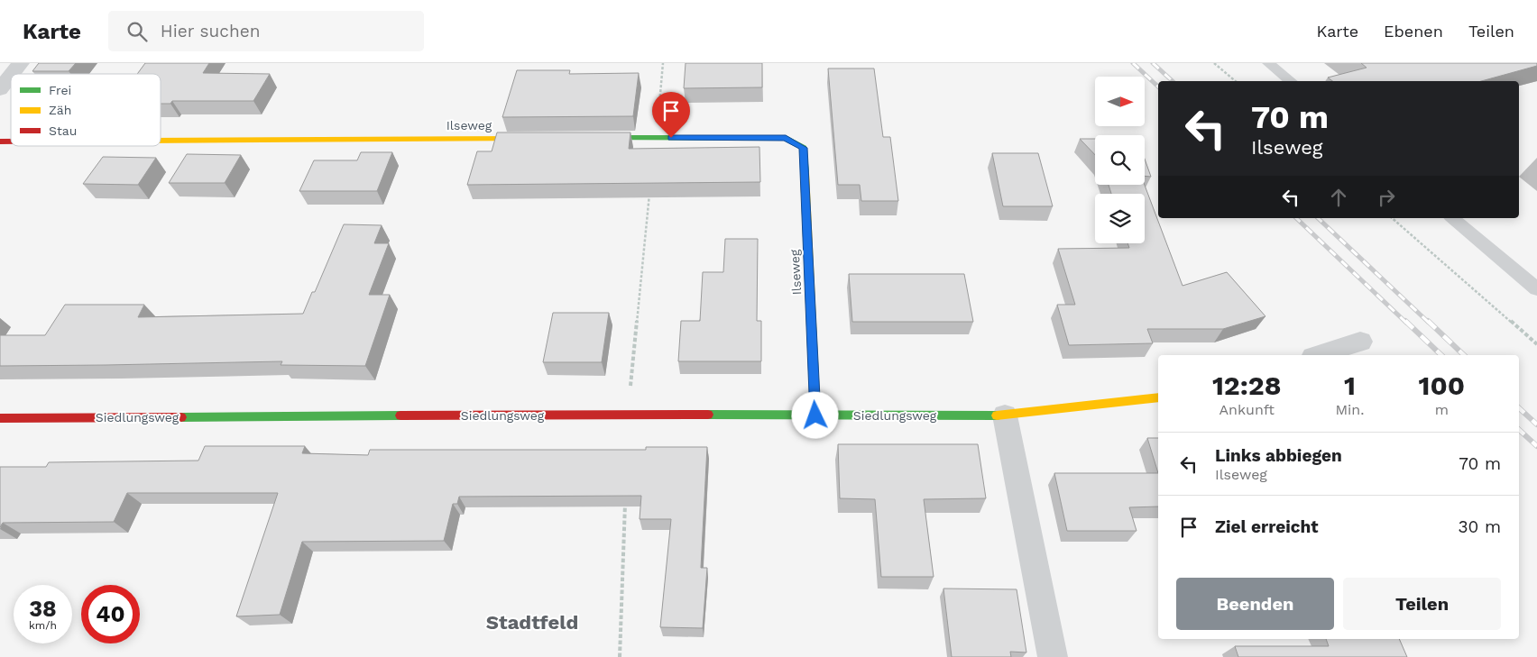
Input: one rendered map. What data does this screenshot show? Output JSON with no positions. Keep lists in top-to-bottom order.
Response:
{
  "streets": {
    "street": ["Ilseweg", "Siedlungsweg"]
  },
  "crossings": [
    ["Ilseweg", "Siedlungsweg"]
  ],
  "districts": ["Stadtfeld"],
  "legend": ["Frei", "Zäh", "Stau"],
  "north": "right",
  "page": {
    "header": "Karte",
    "search": "Hier suchen",
    "nav": ["Karte", "Ebenen", "Teilen"],
    "turn": ["70 m", "Ilseweg"],
    "eta": [
      "12:28",
      "Ankunft",
      "1",
      "Min.",
      "100",
      "m"
    ],
    "list": [
      {
        "name": "Links abbiegen",
        "note": "Ilseweg",
        "value": "70 m"
      },
      {
        "name": "Ziel erreicht",
        "value": "30 m"
      }
    ],
    "buttons": ["Beenden", "Teilen"],
    "speed": "38 km/h",
    "limit": "40"
  }
}
